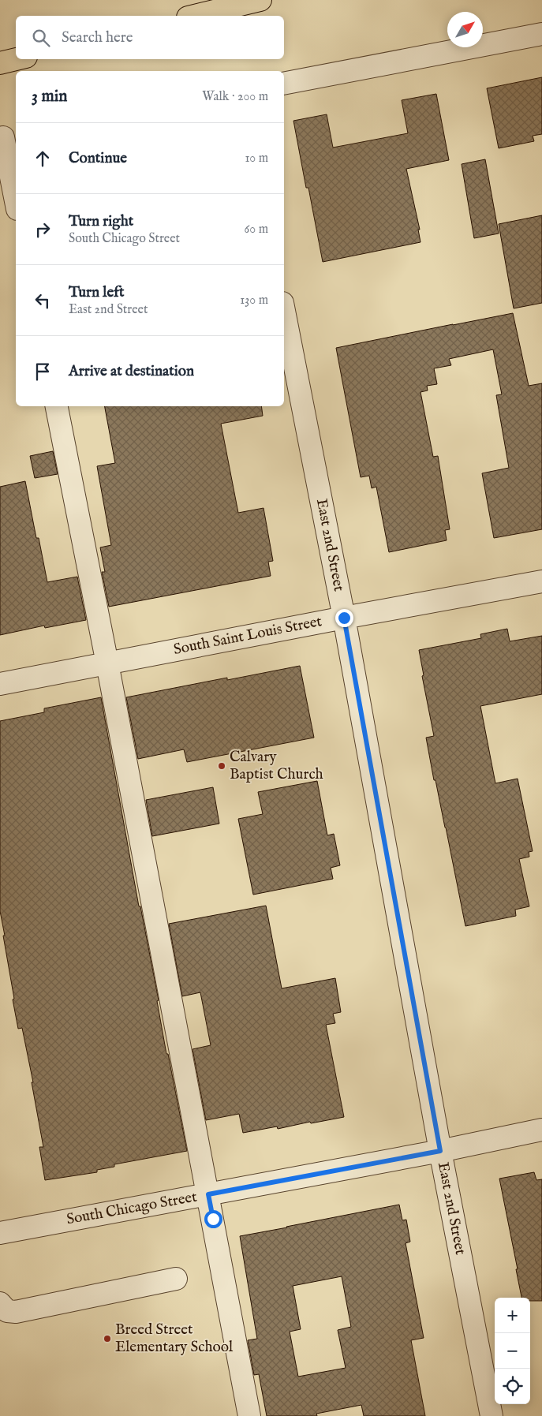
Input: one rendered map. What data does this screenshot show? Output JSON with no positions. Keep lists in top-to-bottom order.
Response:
{
  "streets": {
    "street": ["East 2nd Street", "South Saint Louis Street", "South Chicago Street"]
  },
  "crossings": [
    ["East 2nd Street", "South Saint Louis Street"],
    ["East 2nd Street", "South Chicago Street"]
  ],
  "places": ["Calvary Baptist Church", "Breed Street Elementary School"],
  "north": "top right",
  "page": {
    "search": "Search here",
    "heading": ["3 min", "Walk · 200 m"],
    "list": [
      ["Continue", "10 m"],
      ["Turn right", "South Chicago Street", "60 m"],
      ["Turn left", "East 2nd Street", "130 m"],
      "Arrive at destination"
    ],
    "map_buttons": ["+", "−"]
  }
}
